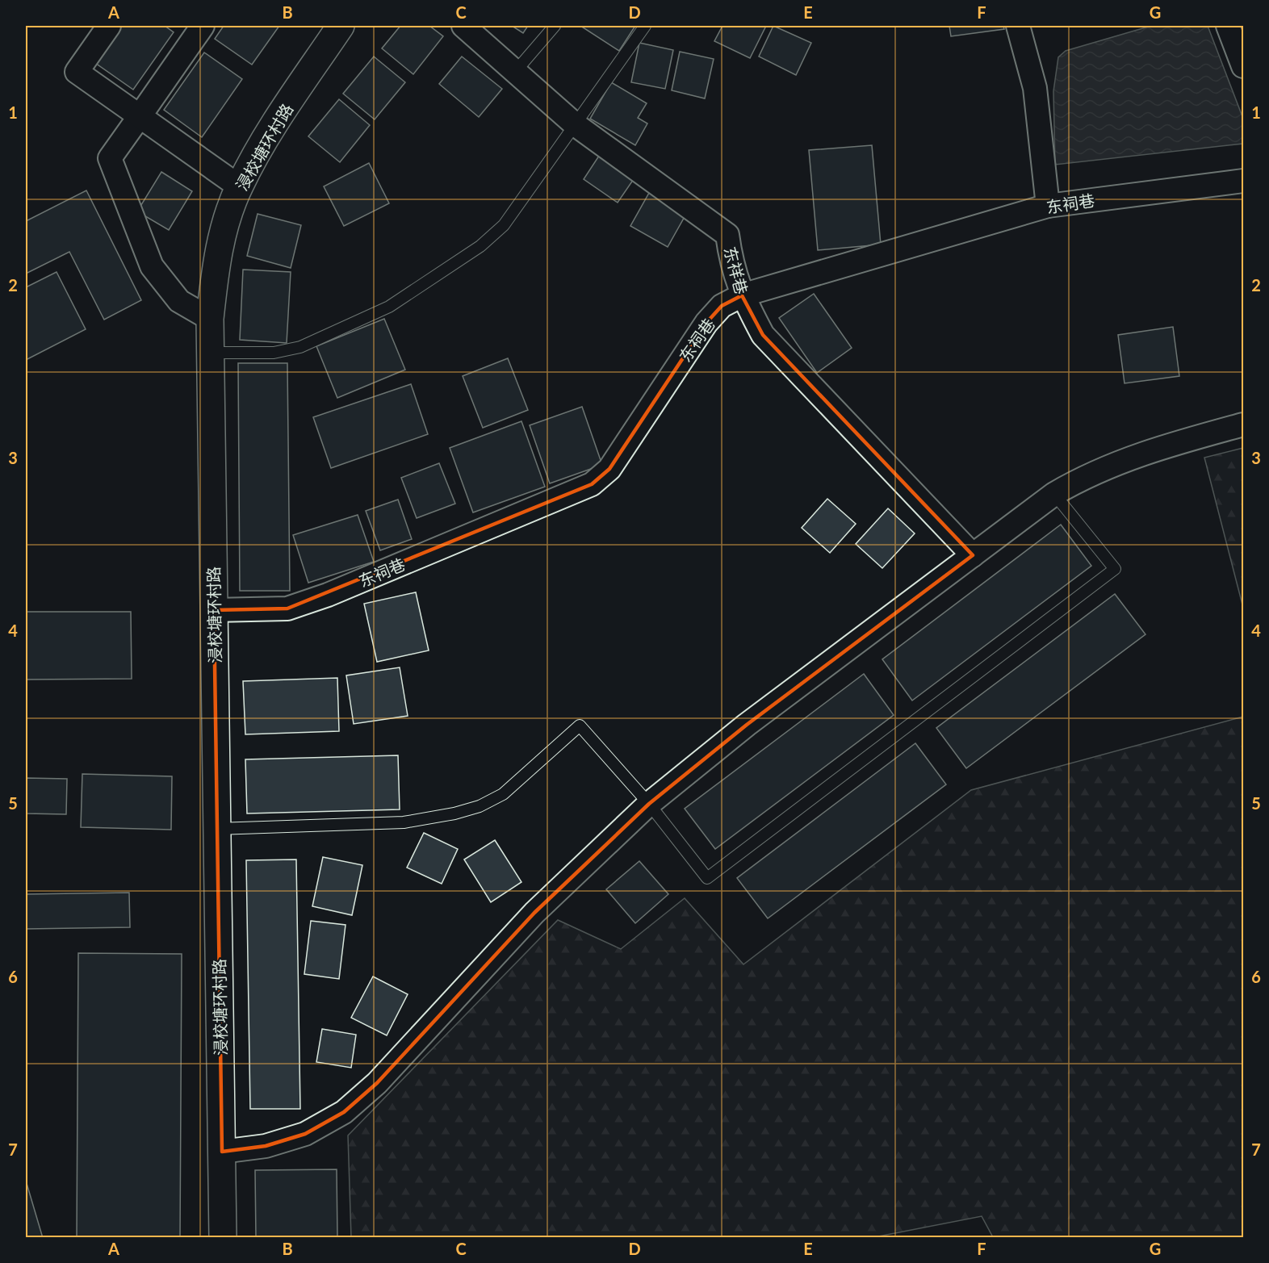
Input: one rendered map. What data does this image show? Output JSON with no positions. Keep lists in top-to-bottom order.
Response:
{
  "streets": {
    "street": ["浸校塘环村路", "东祠巷", "东祥巷"]
  },
  "crossings": [
    ["浸校塘环村路", "东祠巷"],
    ["东祠巷", "东祥巷"]
  ],
  "grid": {
    "columns": [
      "A",
      "B",
      "C",
      "D",
      "E",
      "F",
      "G"
    ],
    "rows": [
      "1",
      "2",
      "3",
      "4",
      "5",
      "6",
      "7"
    ]
  }
}
